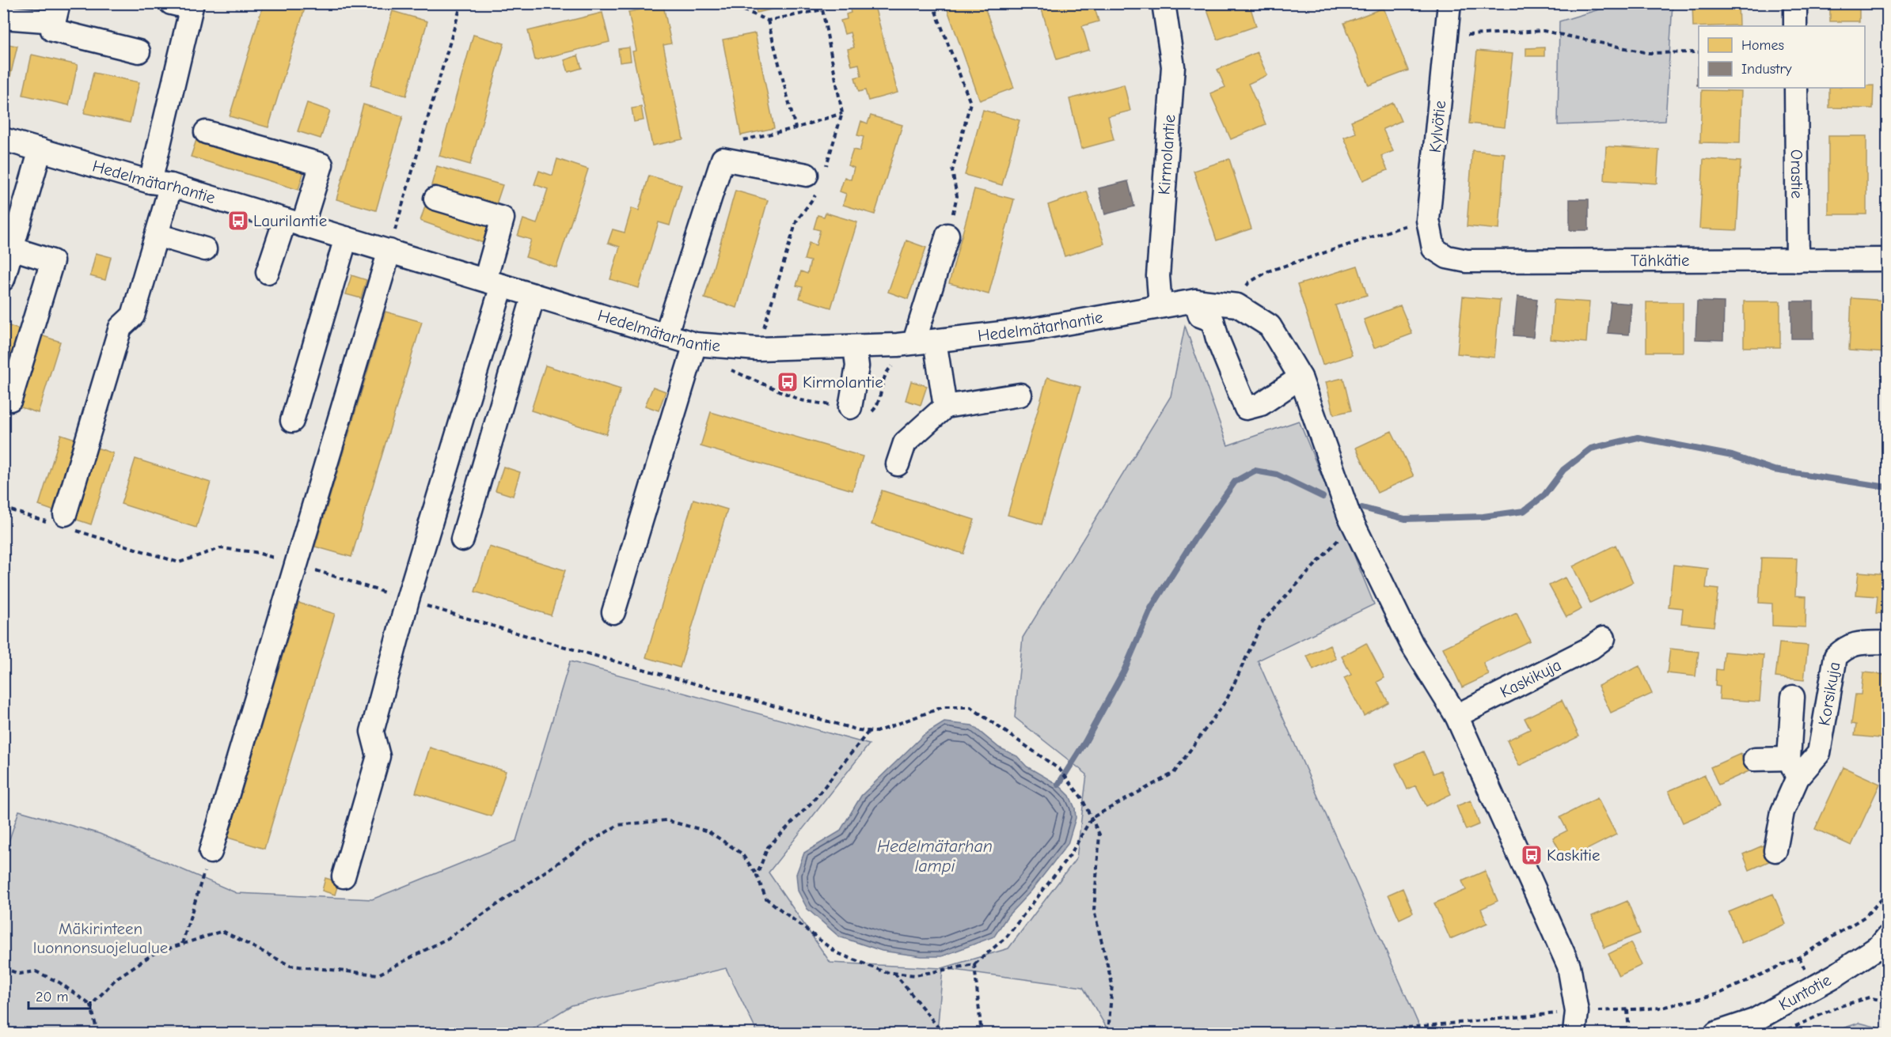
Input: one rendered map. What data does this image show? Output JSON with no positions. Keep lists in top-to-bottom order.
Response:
{
  "streets": {
    "street": [
      "Kylvötie",
      "Kirmolantie",
      "Orastie",
      "Hedelmätarhantie",
      "Tähkätie",
      "Kaskikuja",
      "Korsikuja",
      "Kuntotie"
    ]
  },
  "crossings": [
    ["Kylvötie", "Tähkätie"],
    ["Kirmolantie", "Hedelmätarhantie"],
    ["Orastie", "Tähkätie"],
    ["Hedelmätarhantie", "Kaskikuja"]
  ],
  "water": ["Hedelmätarhan lampi"],
  "parks": ["Mäkirinteen luonnonsuojelualue"],
  "places": {
    "bus stop": ["Laurilantie", "Kirmolantie", "Kaskitie"]
  },
  "legend": ["Homes", "Industry"],
  "scale_bar": "20 m"
}
